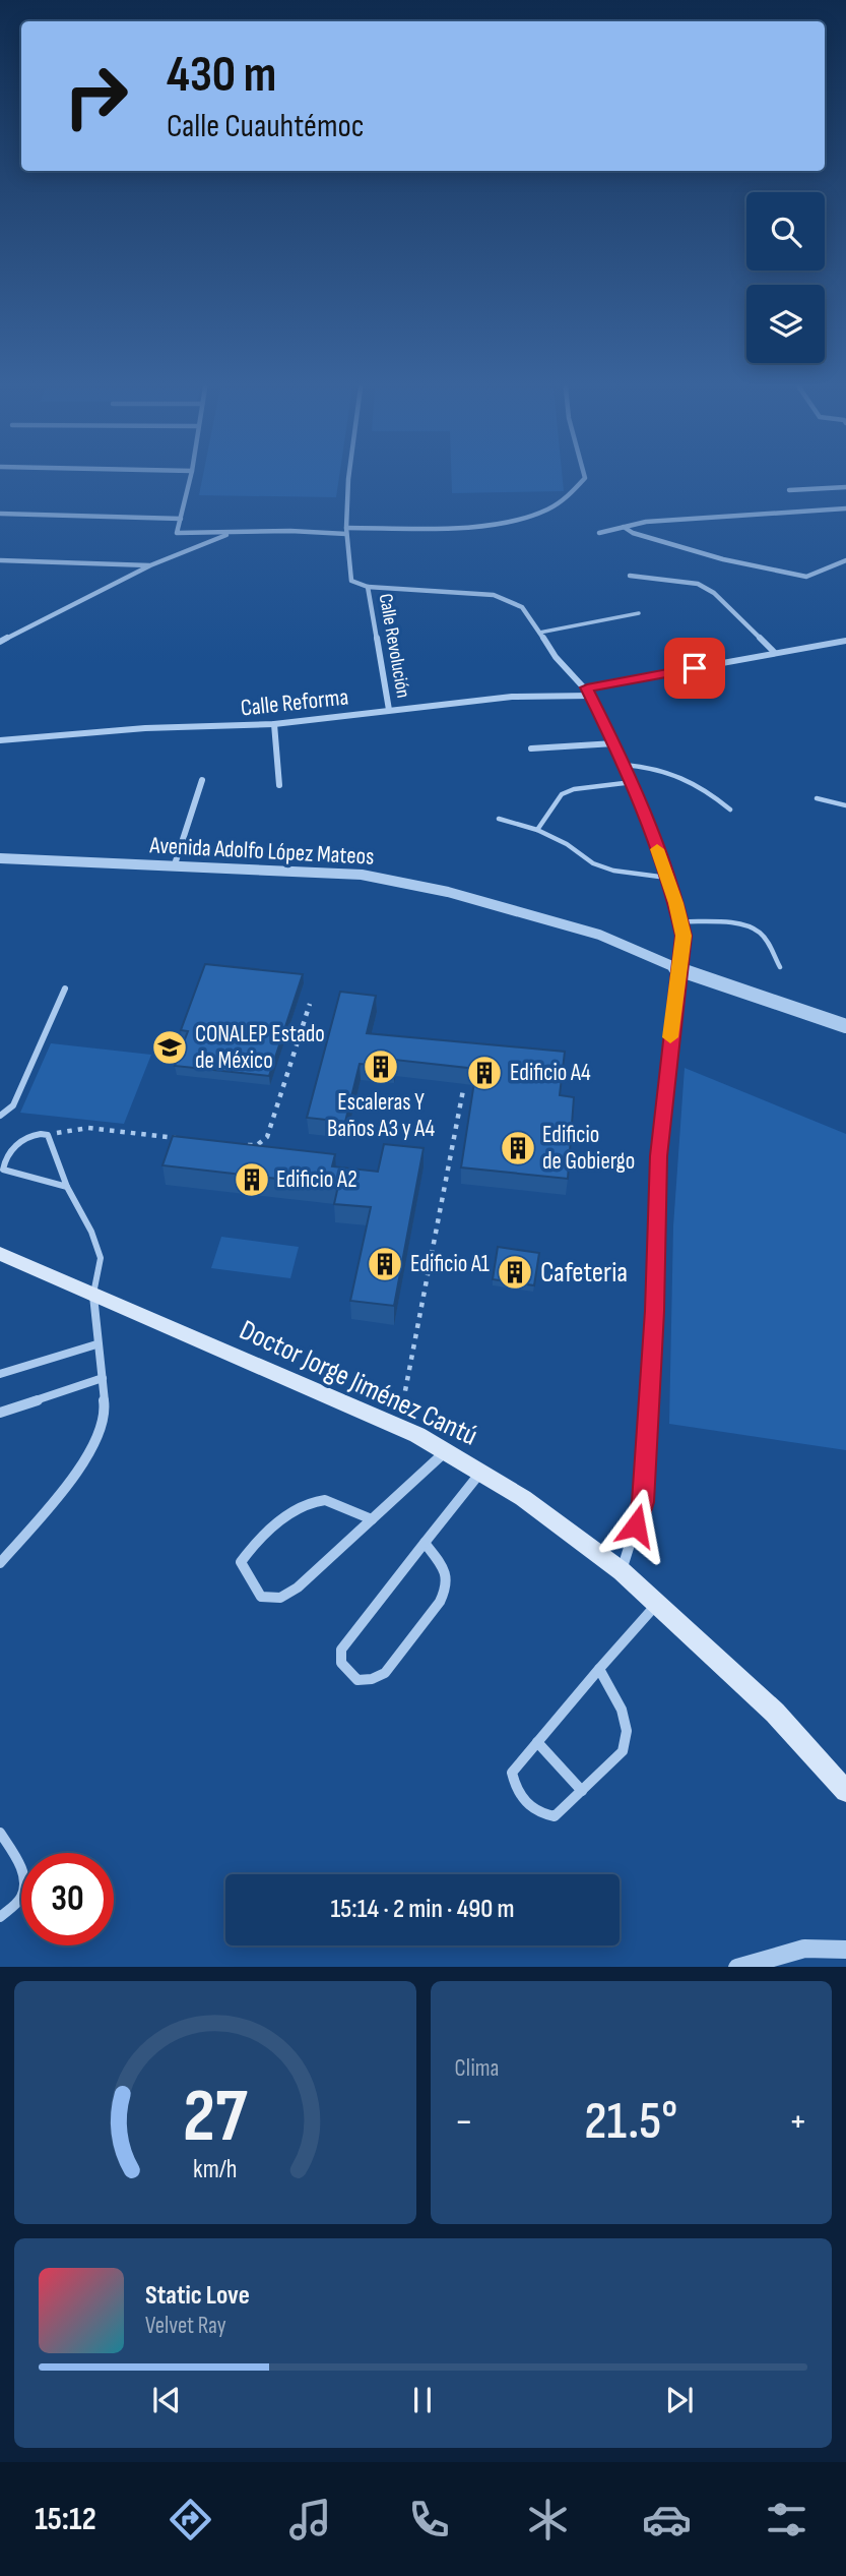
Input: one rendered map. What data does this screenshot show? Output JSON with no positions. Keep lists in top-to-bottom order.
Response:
{
  "streets": {
    "main road": ["Doctor Jorge Jiménez Cantú"],
    "street": ["Calle Revolución", "Calle Reforma", "Avenida Adolfo López Mateos"]
  },
  "crossings": [
    ["Calle Revolución", "Calle Reforma"]
  ],
  "places": {
    "school or university": ["CONALEP Estado de México"],
    "building": [
      "Escaleras Y Baños A3 y A4",
      "Edificio A4",
      "Edificio de Gobiergo",
      "Edificio A2",
      "Edificio A1",
      "Cafeteria"
    ]
  },
  "page": {
    "turn": ["430 m", "Calle Cuauhtémoc"],
    "limit": "30",
    "trip": "15:14 · 2 min · 490 m",
    "tile": "Clima",
    "heat": ["−", "21.5°", "+"],
    "song": ["Static Love", "Velvet Ray"],
    "tabs": "15:12",
    "gauge": ["27", "km/h"]
  }
}
